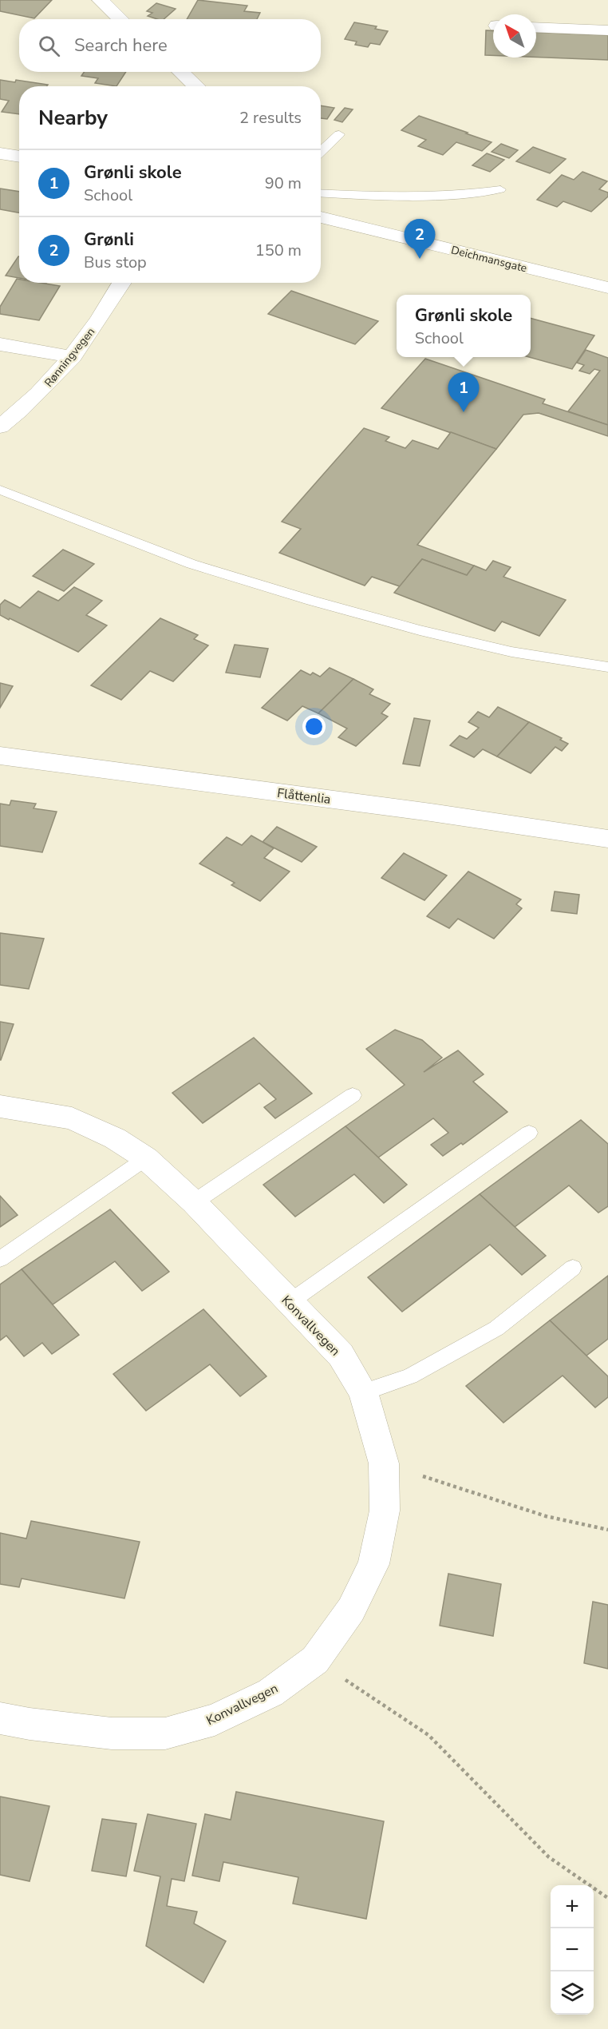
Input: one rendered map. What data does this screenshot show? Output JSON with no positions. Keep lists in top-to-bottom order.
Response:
{
  "streets": {
    "street": [
      "Deichmansgate",
      "Rønningvegen",
      "Flåttenlia",
      "Konvallvegen"
    ]
  },
  "north": "top left",
  "page": {
    "search": "Search here",
    "heading": ["Nearby", "2 results"],
    "list": [
      {
        "mark": "1",
        "name": "Grønli skole",
        "note": "School",
        "value": "90 m"
      },
      {
        "mark": "2",
        "name": "Grønli",
        "note": "Bus stop",
        "value": "150 m"
      }
    ],
    "pins": ["2", "1"],
    "popup": ["Grønli skole", "School"],
    "map_buttons": ["+", "−"]
  }
}
